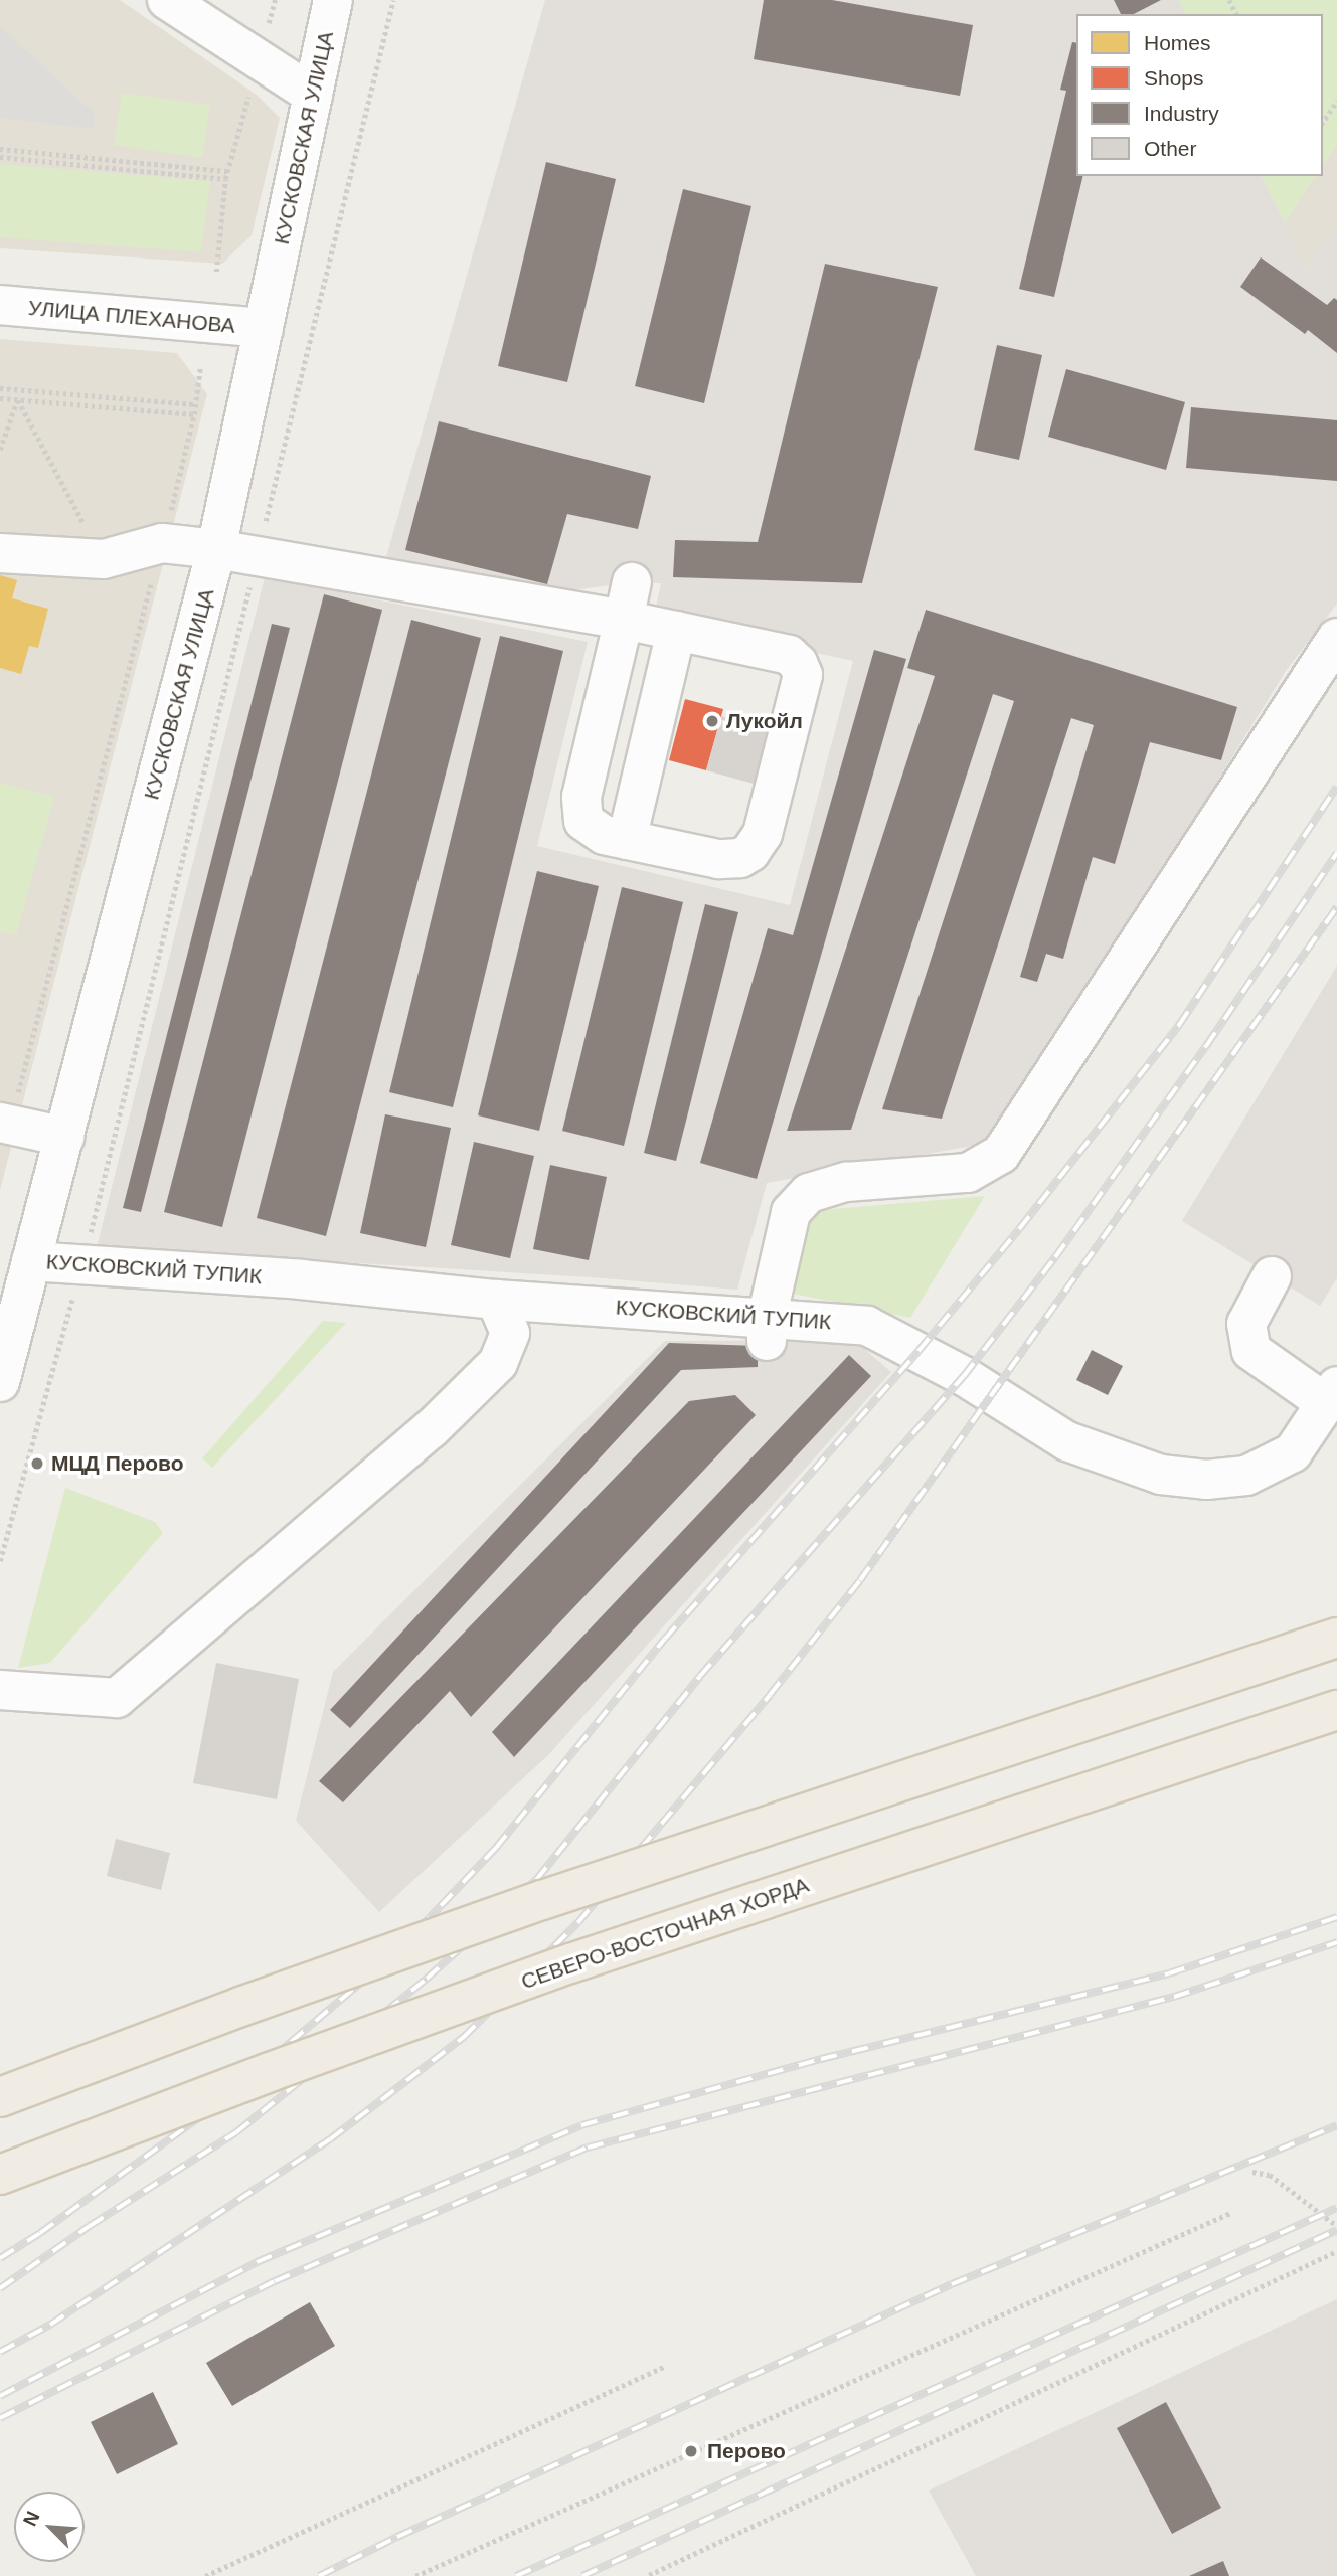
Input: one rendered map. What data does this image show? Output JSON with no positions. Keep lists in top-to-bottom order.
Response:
{
  "streets": {
    "main road": ["СЕВЕРО-ВОСТОЧНАЯ ХОРДА"],
    "street": ["КУСКОВСКАЯ УЛИЦА", "УЛИЦА ПЛЕХАНОВА", "КУСКОВСКИЙ ТУПИК"]
  },
  "crossings": [
    ["КУСКОВСКАЯ УЛИЦА", "УЛИЦА ПЛЕХАНОВА"],
    ["КУСКОВСКАЯ УЛИЦА", "КУСКОВСКИЙ ТУПИК"]
  ],
  "places": ["Лукойл", "МЦД Перово", "Перово"],
  "legend": [
    "Homes",
    "Shops",
    "Industry",
    "Other"
  ],
  "north": "top left"
}
